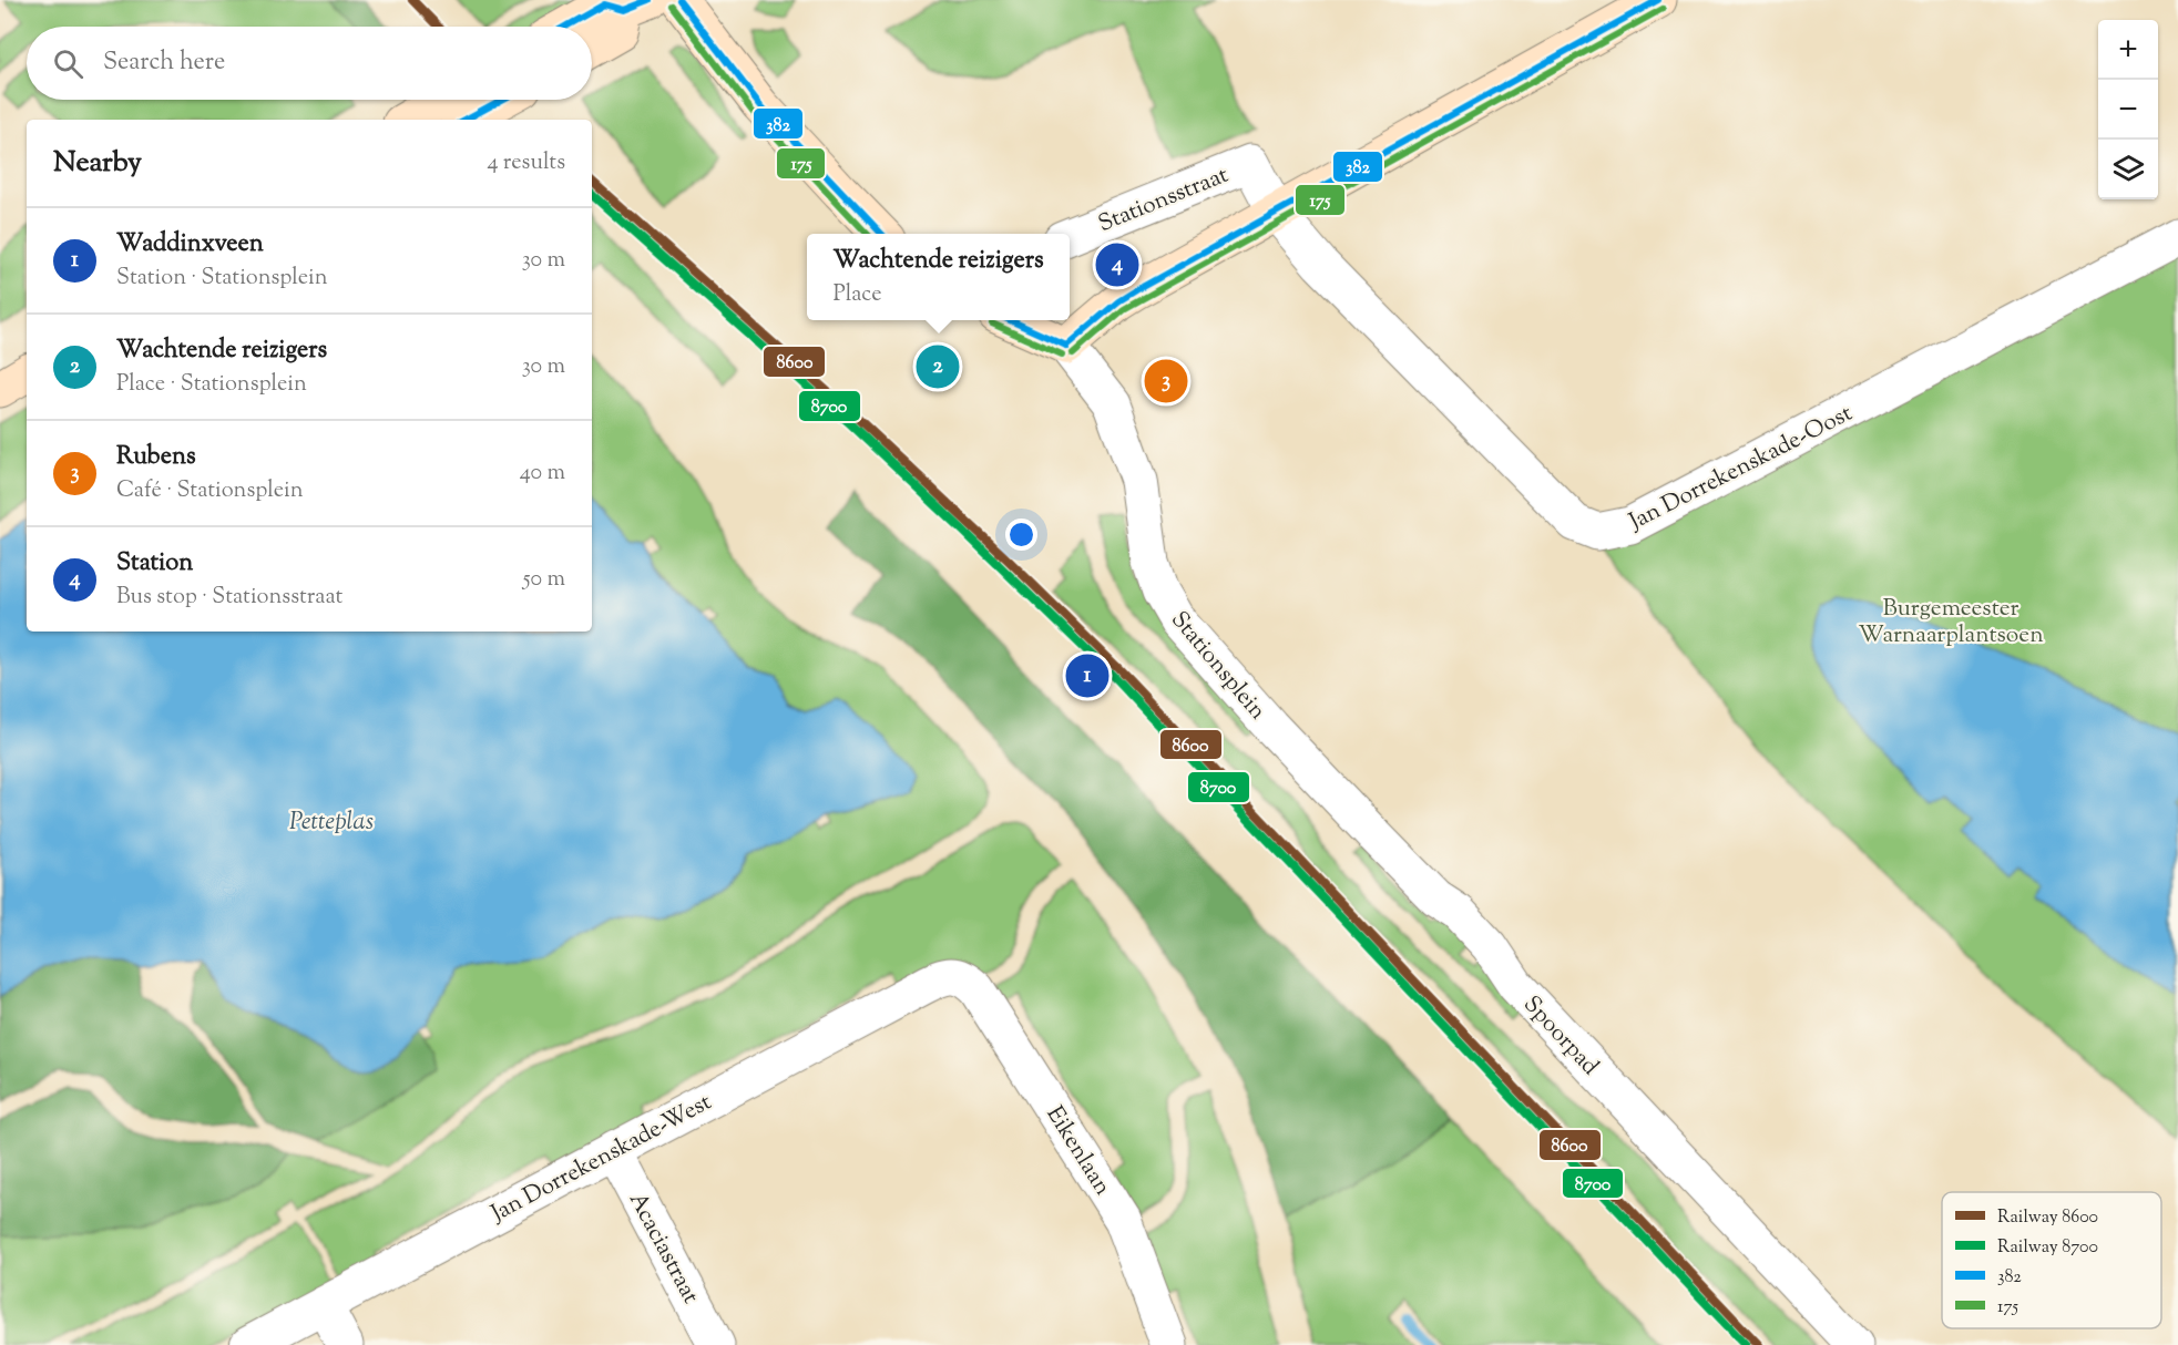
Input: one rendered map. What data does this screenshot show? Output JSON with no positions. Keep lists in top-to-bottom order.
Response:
{
  "streets": {
    "street": [
      "Stationsstraat",
      "Jan Dorrekenskade-Oost",
      "Stationsplein",
      "Spoorpad",
      "Eikenlaan",
      "Jan Dorrekenskade-West",
      "Acaciastraat"
    ]
  },
  "crossings": [
    ["Stationsstraat", "Jan Dorrekenskade-Oost"],
    ["Stationsplein", "Spoorpad"],
    ["Eikenlaan", "Jan Dorrekenskade-West"],
    ["Jan Dorrekenskade-West", "Acaciastraat"]
  ],
  "water": ["Petteplas"],
  "parks": ["Burgemeester Warnaarplantsoen"],
  "lines": [
    "rail line 8600",
    "transit line 382",
    "transit line 175",
    "rail line 8700"
  ],
  "legend": [
    "Railway 8600",
    "Railway 8700",
    "382",
    "175"
  ],
  "page": {
    "map_buttons": ["+", "−"],
    "search": "Search here",
    "heading": ["Nearby", "4 results"],
    "list": [
      {
        "mark": "1",
        "name": "Waddinxveen",
        "note": "Station · Stationsplein",
        "value": "30 m"
      },
      {
        "mark": "2",
        "name": "Wachtende reizigers",
        "note": "Place · Stationsplein",
        "value": "30 m"
      },
      {
        "mark": "3",
        "name": "Rubens",
        "note": "Café · Stationsplein",
        "value": "40 m"
      },
      {
        "mark": "4",
        "name": "Station",
        "note": "Bus stop · Stationsstraat",
        "value": "50 m"
      }
    ],
    "popup": ["Wachtende reizigers", "Place"],
    "pins": [
      "4",
      "2",
      "3",
      "1"
    ]
  }
}
